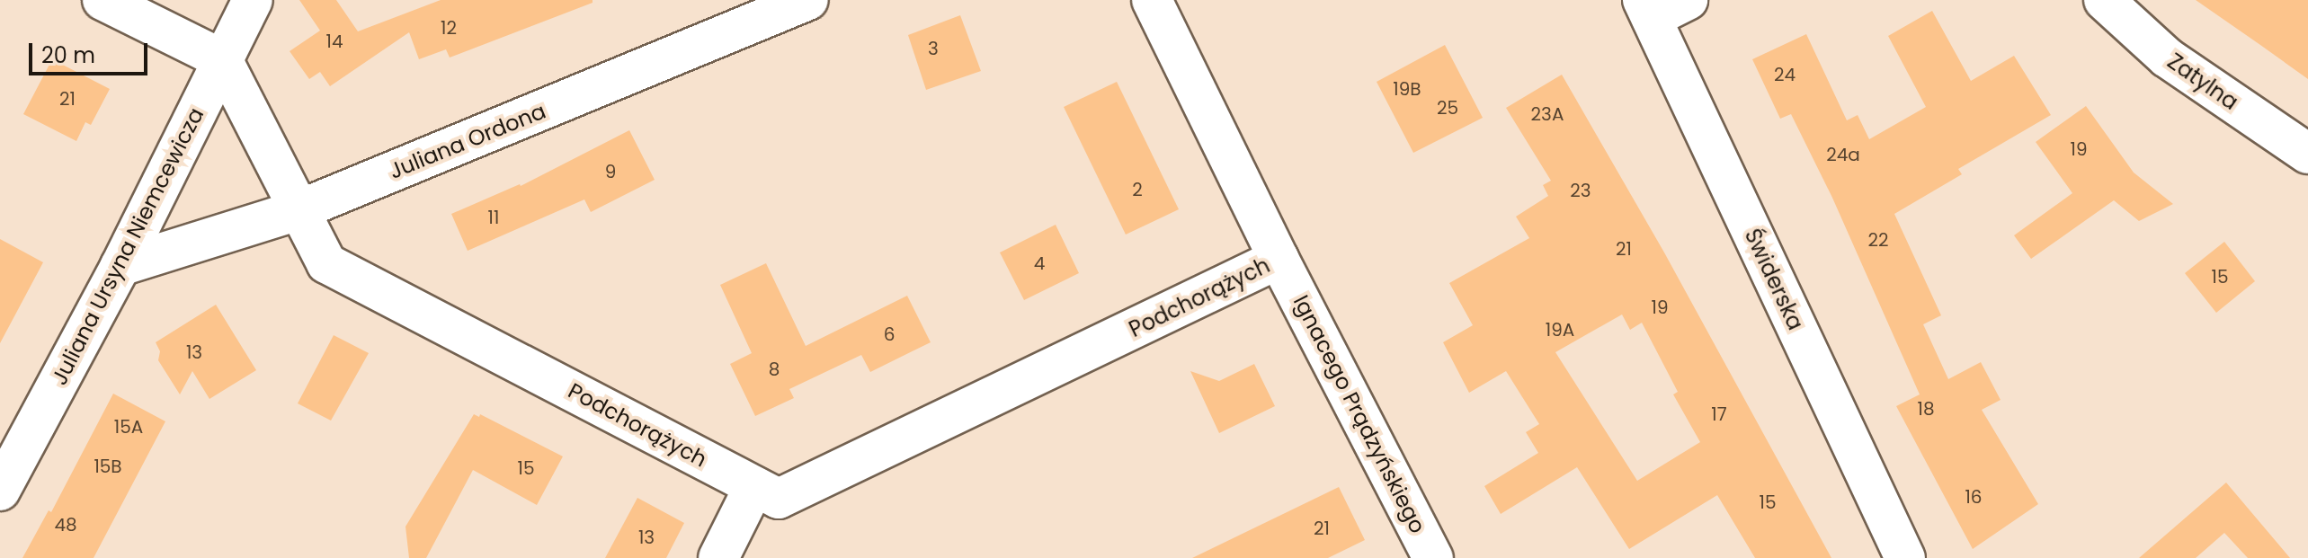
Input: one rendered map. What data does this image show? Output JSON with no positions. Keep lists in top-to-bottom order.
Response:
{
  "streets": {
    "street": [
      "Zatylna",
      "Juliana Ordona",
      "Juliana Ursyna Niemcewicza",
      "Świderska",
      "Podchorążych",
      "Ignacego Prądzyńskiego"
    ]
  },
  "crossings": [
    ["Juliana Ordona", "Juliana Ursyna Niemcewicza"],
    ["Juliana Ordona", "Podchorążych"],
    ["Juliana Ursyna Niemcewicza", "Podchorążych"],
    ["Podchorążych", "Ignacego Prądzyńskiego"]
  ],
  "house_numbers": [
    "12",
    "14",
    "3",
    "24",
    "19B",
    "21",
    "25",
    "23A",
    "19",
    "24a",
    "9",
    "2",
    "23",
    "11",
    "22",
    "21",
    "4",
    "15",
    "19",
    "19A",
    "6",
    "13",
    "8",
    "18",
    "17",
    "15A",
    "15B",
    "15",
    "16",
    "15",
    "48",
    "21",
    "13"
  ],
  "scale_bar": "20 m"
}
